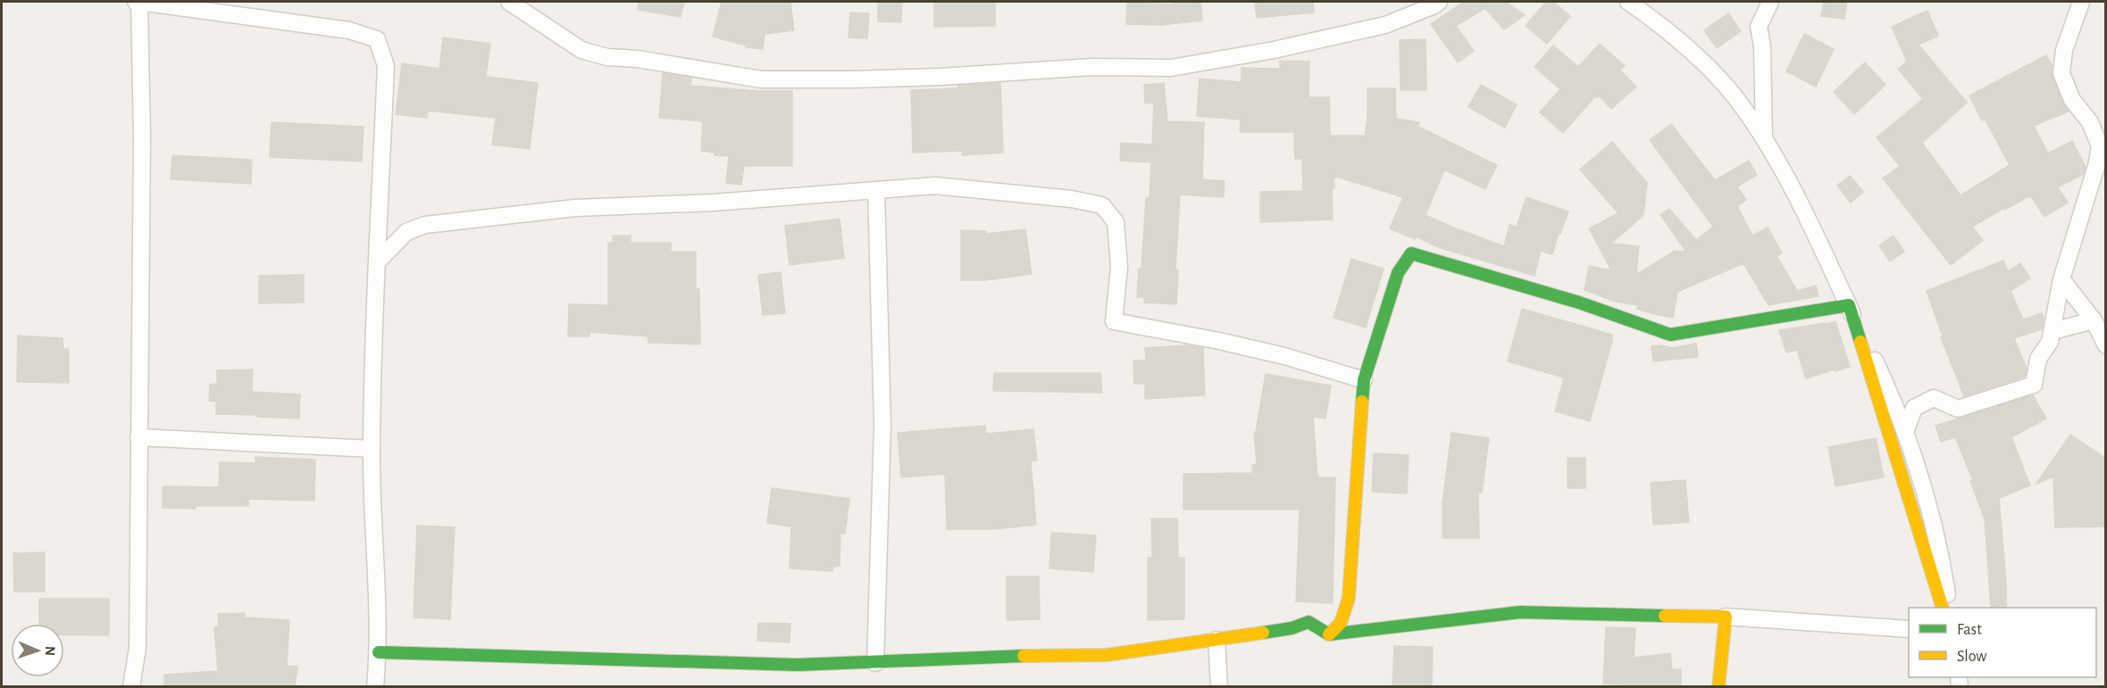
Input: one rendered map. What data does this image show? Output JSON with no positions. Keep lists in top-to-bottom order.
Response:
{
  "legend": ["Fast", "Slow"],
  "north": "right"
}
